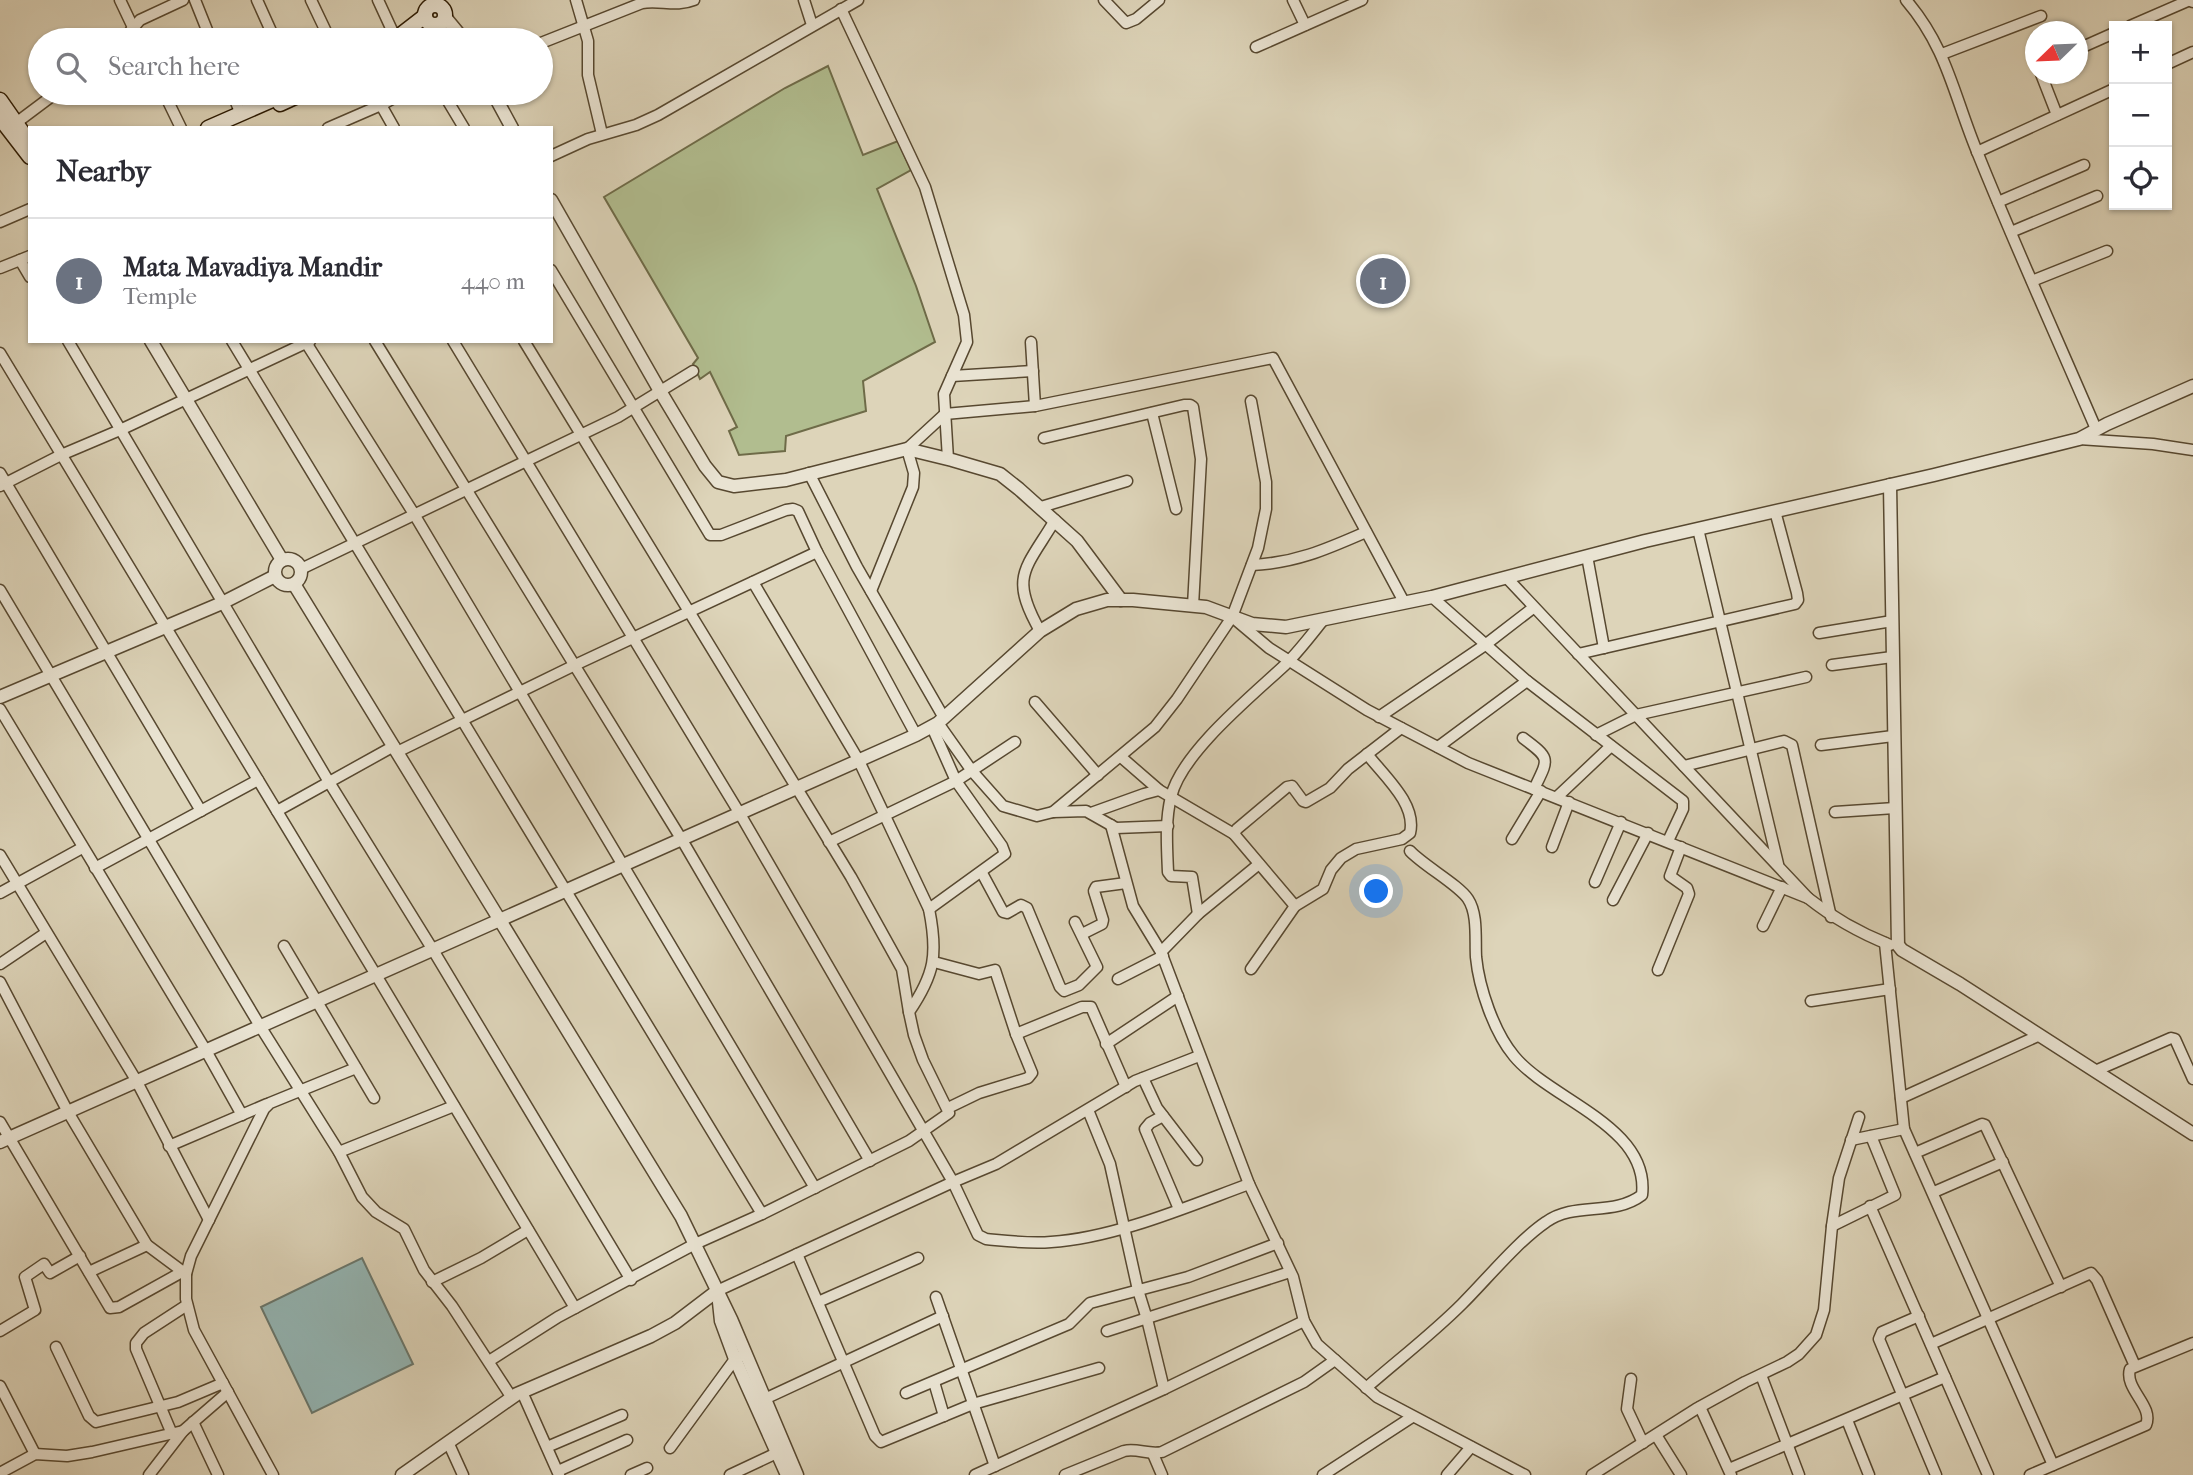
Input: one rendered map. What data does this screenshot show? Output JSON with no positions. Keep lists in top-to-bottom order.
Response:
{
  "north": "bottom left",
  "page": {
    "map_buttons": ["+", "−"],
    "search": "Search here",
    "heading": "Nearby",
    "list": [
      {
        "mark": "1",
        "name": "Mata Mavadiya Mandir",
        "note": "Temple",
        "value": "440 m"
      }
    ],
    "pins": "1"
  }
}
